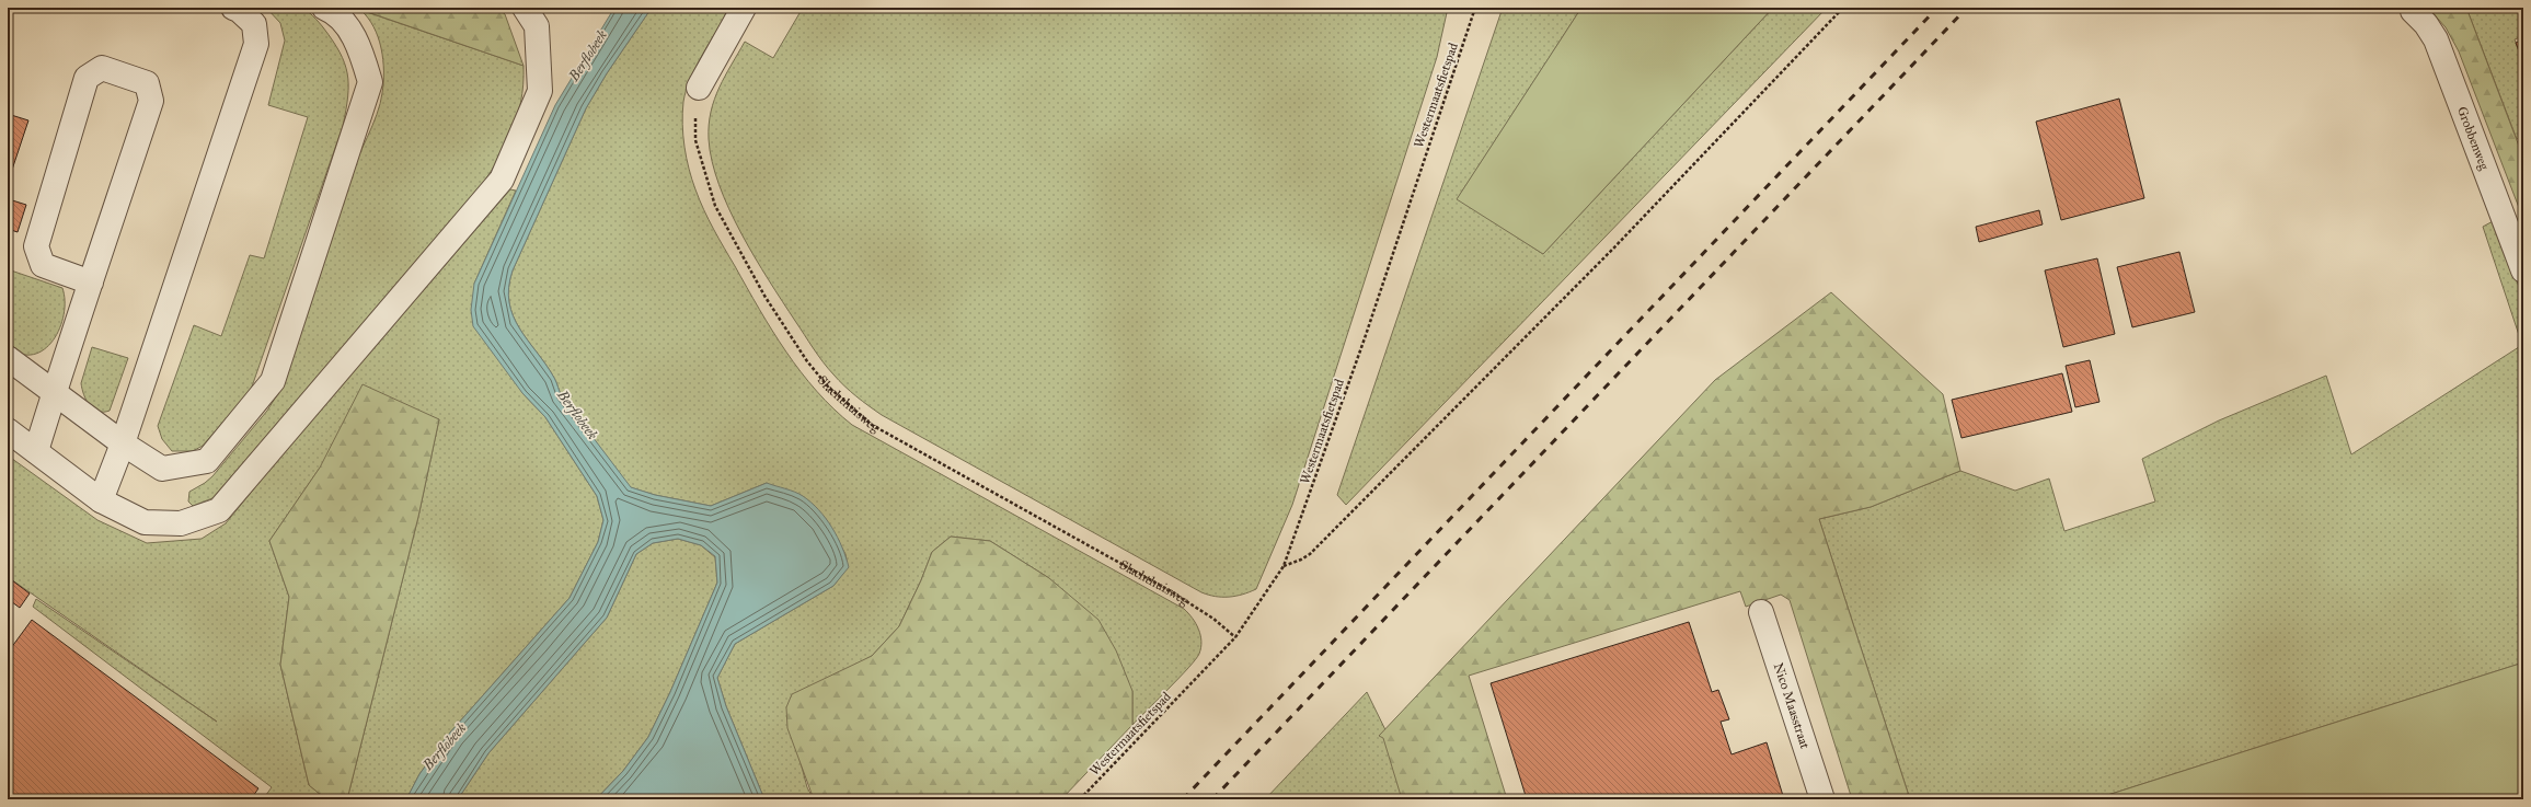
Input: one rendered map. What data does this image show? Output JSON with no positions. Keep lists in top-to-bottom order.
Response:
{
  "streets": {
    "street": ["Grobbenweg", "Nico Maasstraat"],
    "path": ["Westermaatsfietspad", "Slachthuisweg"]
  },
  "crossings": [
    ["Westermaatsfietspad", "Slachthuisweg"]
  ],
  "water": ["Berflobeek"]
}
